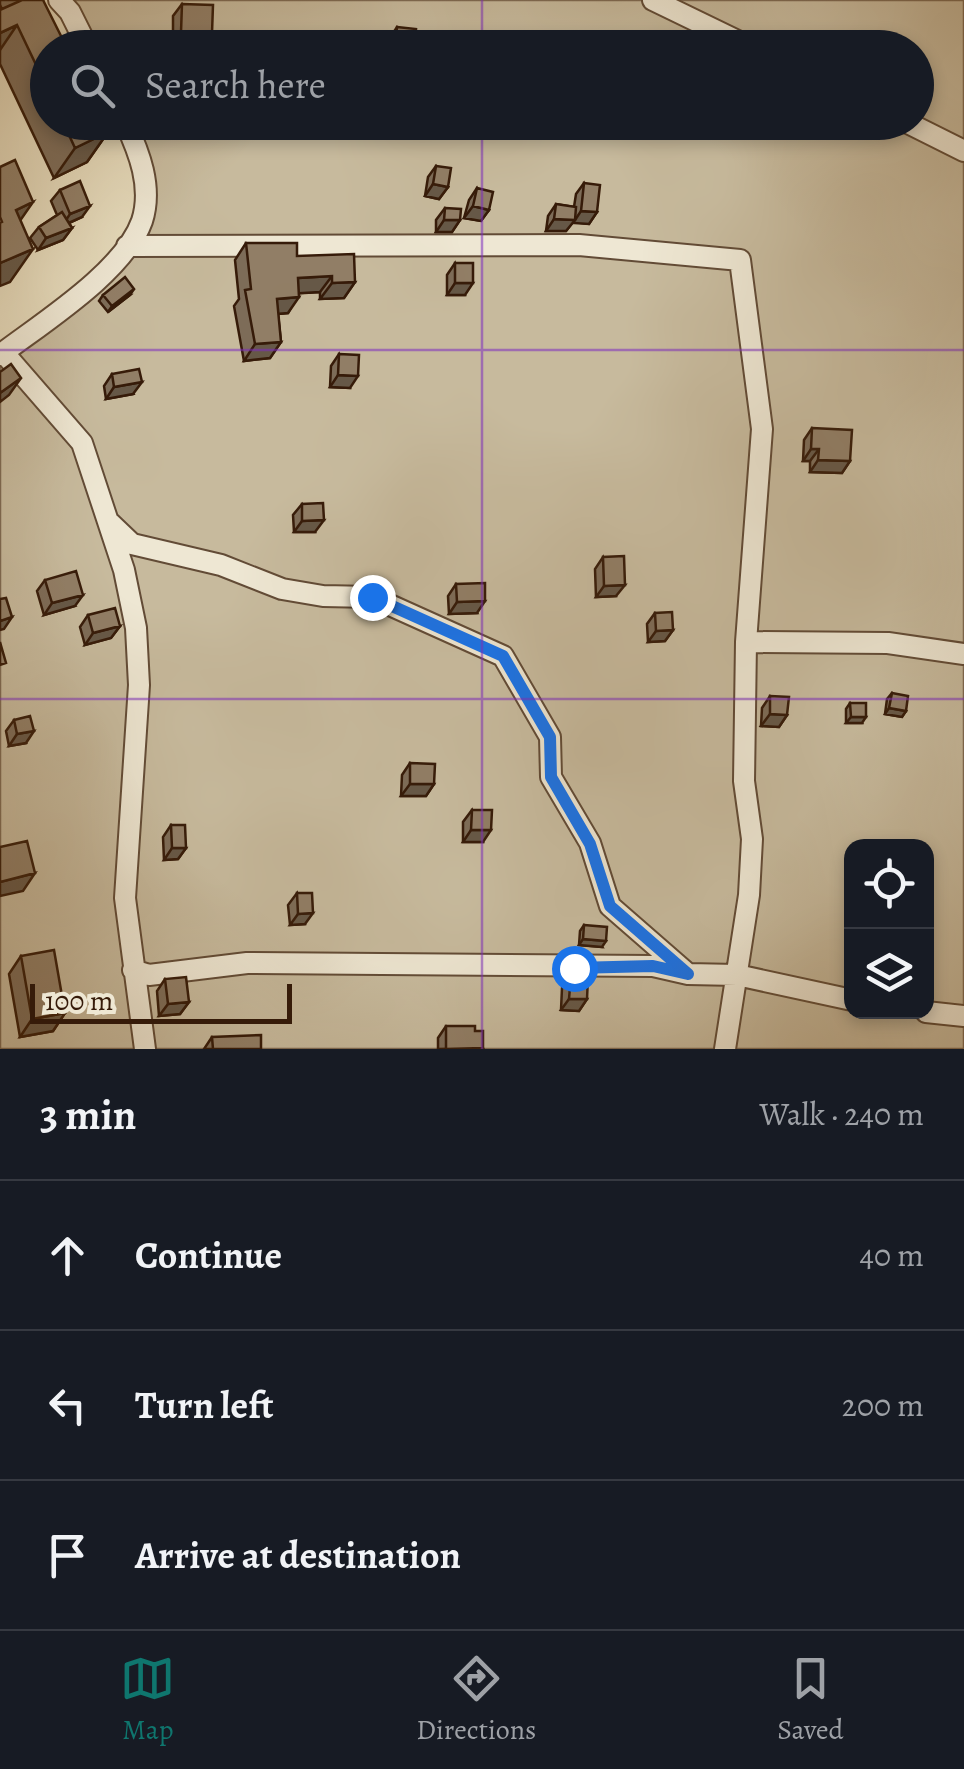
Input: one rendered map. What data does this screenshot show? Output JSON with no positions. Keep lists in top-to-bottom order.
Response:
{
  "scale_bar": "100 m",
  "page": {
    "search": "Search here",
    "scale": "100 m",
    "heading": ["3 min", "Walk · 240 m"],
    "list": [
      ["Continue", "40 m"],
      ["Turn left", "200 m"],
      "Arrive at destination"
    ],
    "nav": ["Map", "Directions", "Saved"]
  }
}
